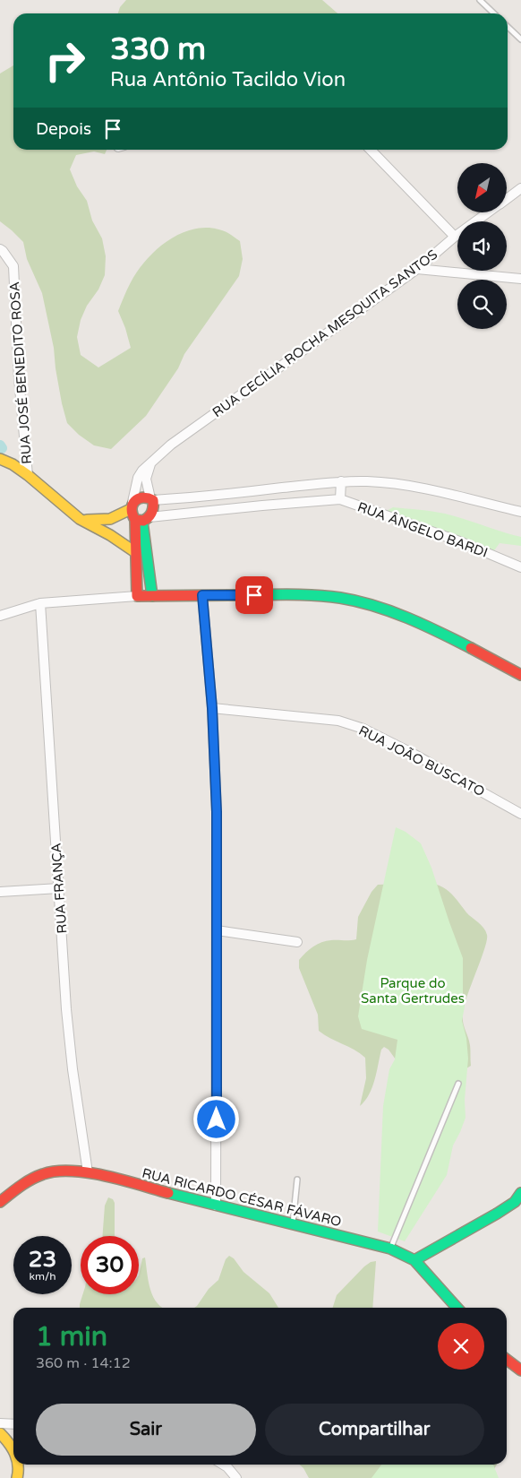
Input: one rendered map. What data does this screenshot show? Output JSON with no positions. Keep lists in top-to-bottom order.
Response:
{
  "streets": {
    "street": [
      "RUA CECÍLIA ROCHA MESQUITA SANTOS",
      "RUA JOSÉ BENEDITO ROSA",
      "RUA ÂNGELO BARDI",
      "RUA JOÃO BUSCATO",
      "RUA FRANÇA",
      "RUA RICARDO CÉSAR FÁVARO"
    ]
  },
  "crossings": [
    ["RUA FRANÇA", "RUA RICARDO CÉSAR FÁVARO"]
  ],
  "parks": ["Parque do Santa Gertrudes"],
  "north": "bottom left",
  "page": {
    "turn": ["330 m", "Rua Antônio Tacildo Vion"],
    "then": "Depois",
    "speed": "23 km/h",
    "limit": "30",
    "heading": ["1 min", "360 m · 14:12"],
    "buttons": ["Sair", "Compartilhar"]
  }
}
